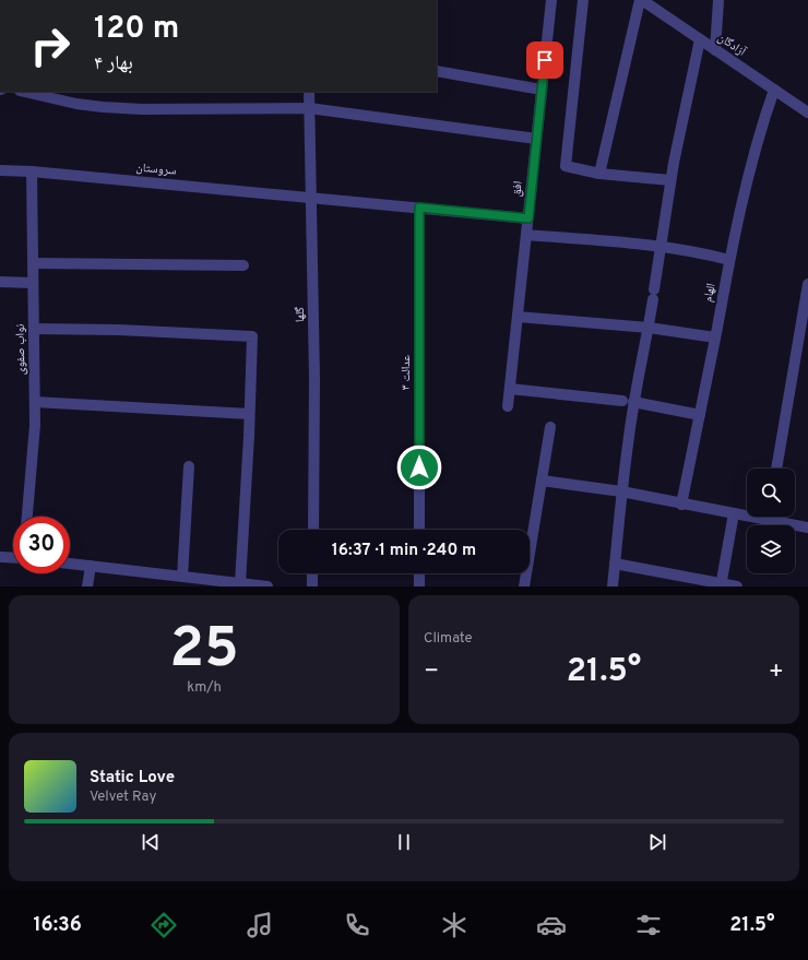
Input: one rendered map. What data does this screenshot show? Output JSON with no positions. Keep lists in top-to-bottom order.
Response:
{
  "streets": {
    "street": [
      "آزادگان",
      "سروستان",
      "افق",
      "الهام",
      "گلها",
      "نواب صفوی",
      "عدالت ۳"
    ]
  },
  "crossings": [
    ["آزادگان", "الهام"],
    ["سروستان", "افق"],
    ["سروستان", "گلها"],
    ["سروستان", "نواب صفوی"],
    ["سروستان", "عدالت ۳"]
  ],
  "page": {
    "turn": ["120 m", "بهار ۴"],
    "limit": "30",
    "trip": "16:37 · 1 min · 240 m",
    "tile": [
      ["25", "km/h"],
      "Climate"
    ],
    "heat": ["−", "21.5°", "+"],
    "song": ["Static Love", "Velvet Ray"],
    "tabs": ["16:36", "21.5°"]
  }
}
